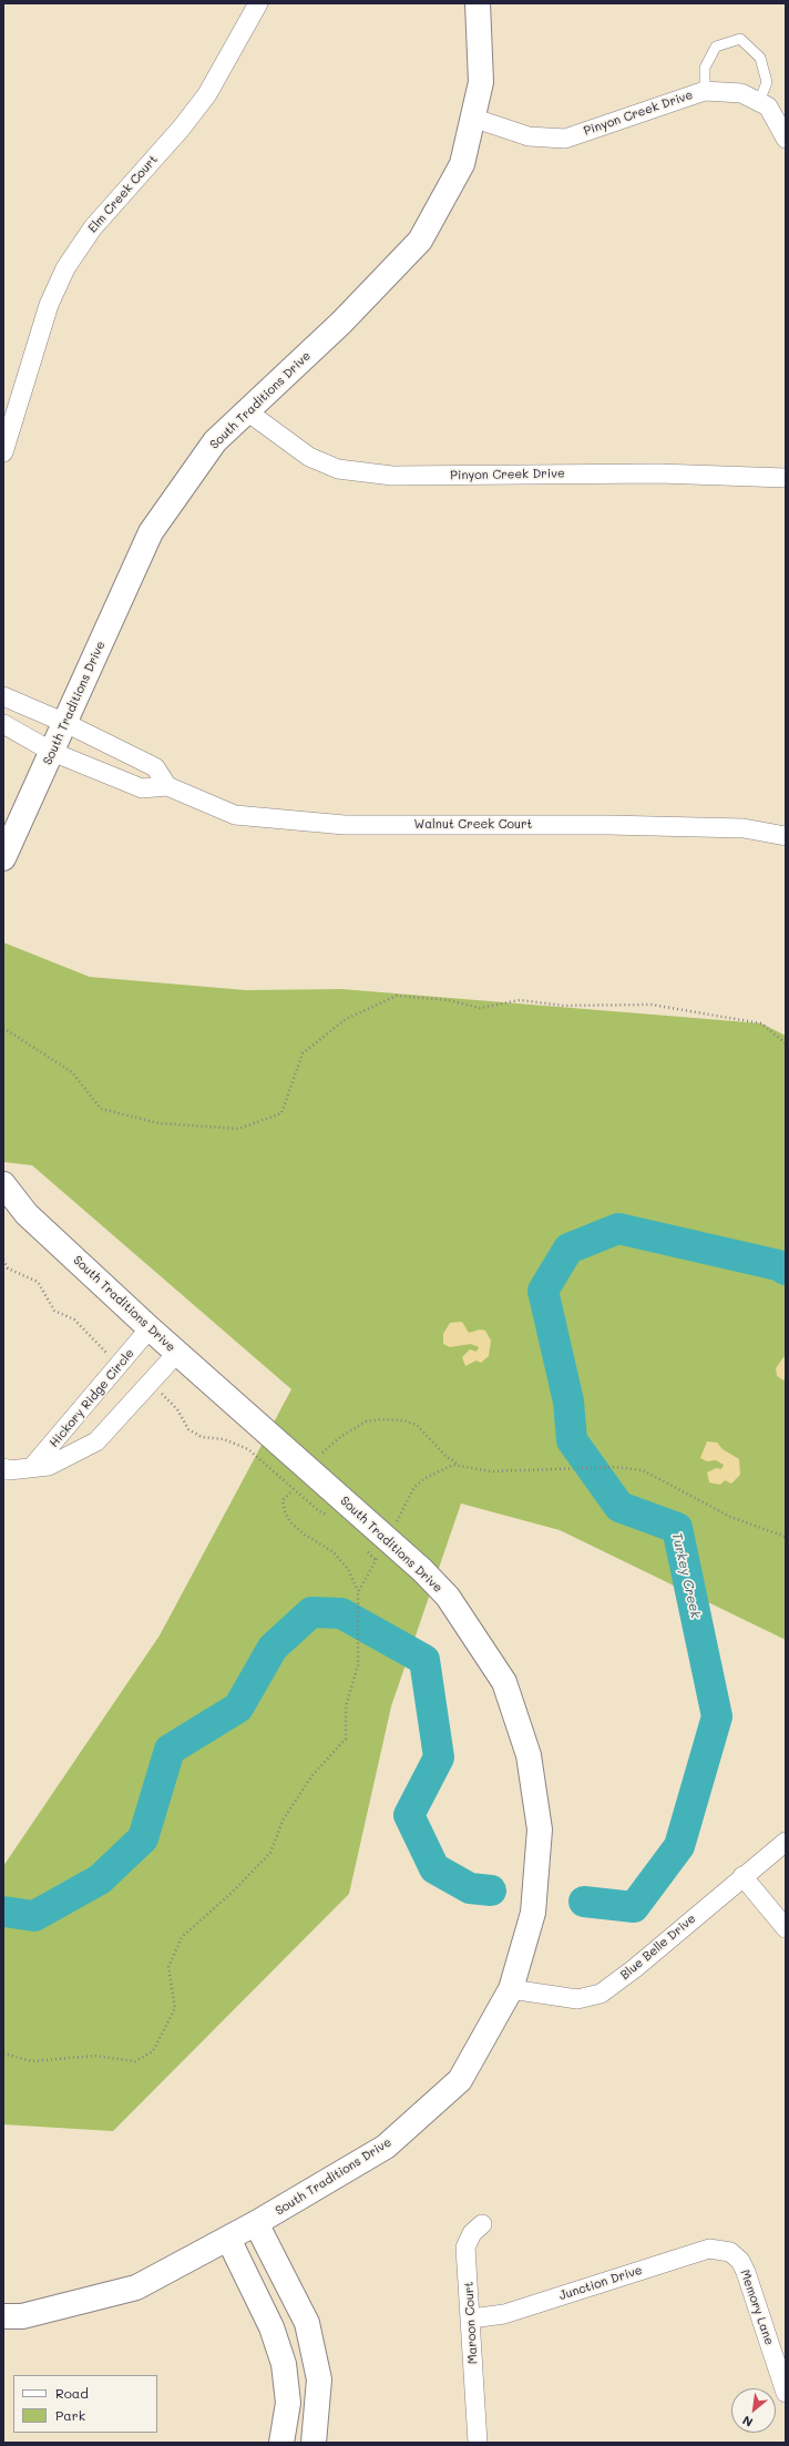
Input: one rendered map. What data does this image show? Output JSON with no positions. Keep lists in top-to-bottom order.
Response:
{
  "streets": {
    "street": [
      "Pinyon Creek Drive",
      "Elm Creek Court",
      "South Traditions Drive",
      "Walnut Creek Court",
      "Hickory Ridge Circle",
      "Blue Belle Drive",
      "Junction Drive",
      "Memory Lane",
      "Maroon Court"
    ]
  },
  "crossings": [
    ["Pinyon Creek Drive", "South Traditions Drive"],
    ["South Traditions Drive", "Walnut Creek Court"],
    ["South Traditions Drive", "Hickory Ridge Circle"],
    ["South Traditions Drive", "Blue Belle Drive"],
    ["Junction Drive", "Memory Lane"],
    ["Junction Drive", "Maroon Court"]
  ],
  "water": ["Turkey Creek"],
  "legend": ["Road", "Park"],
  "north": "bottom left"
}
